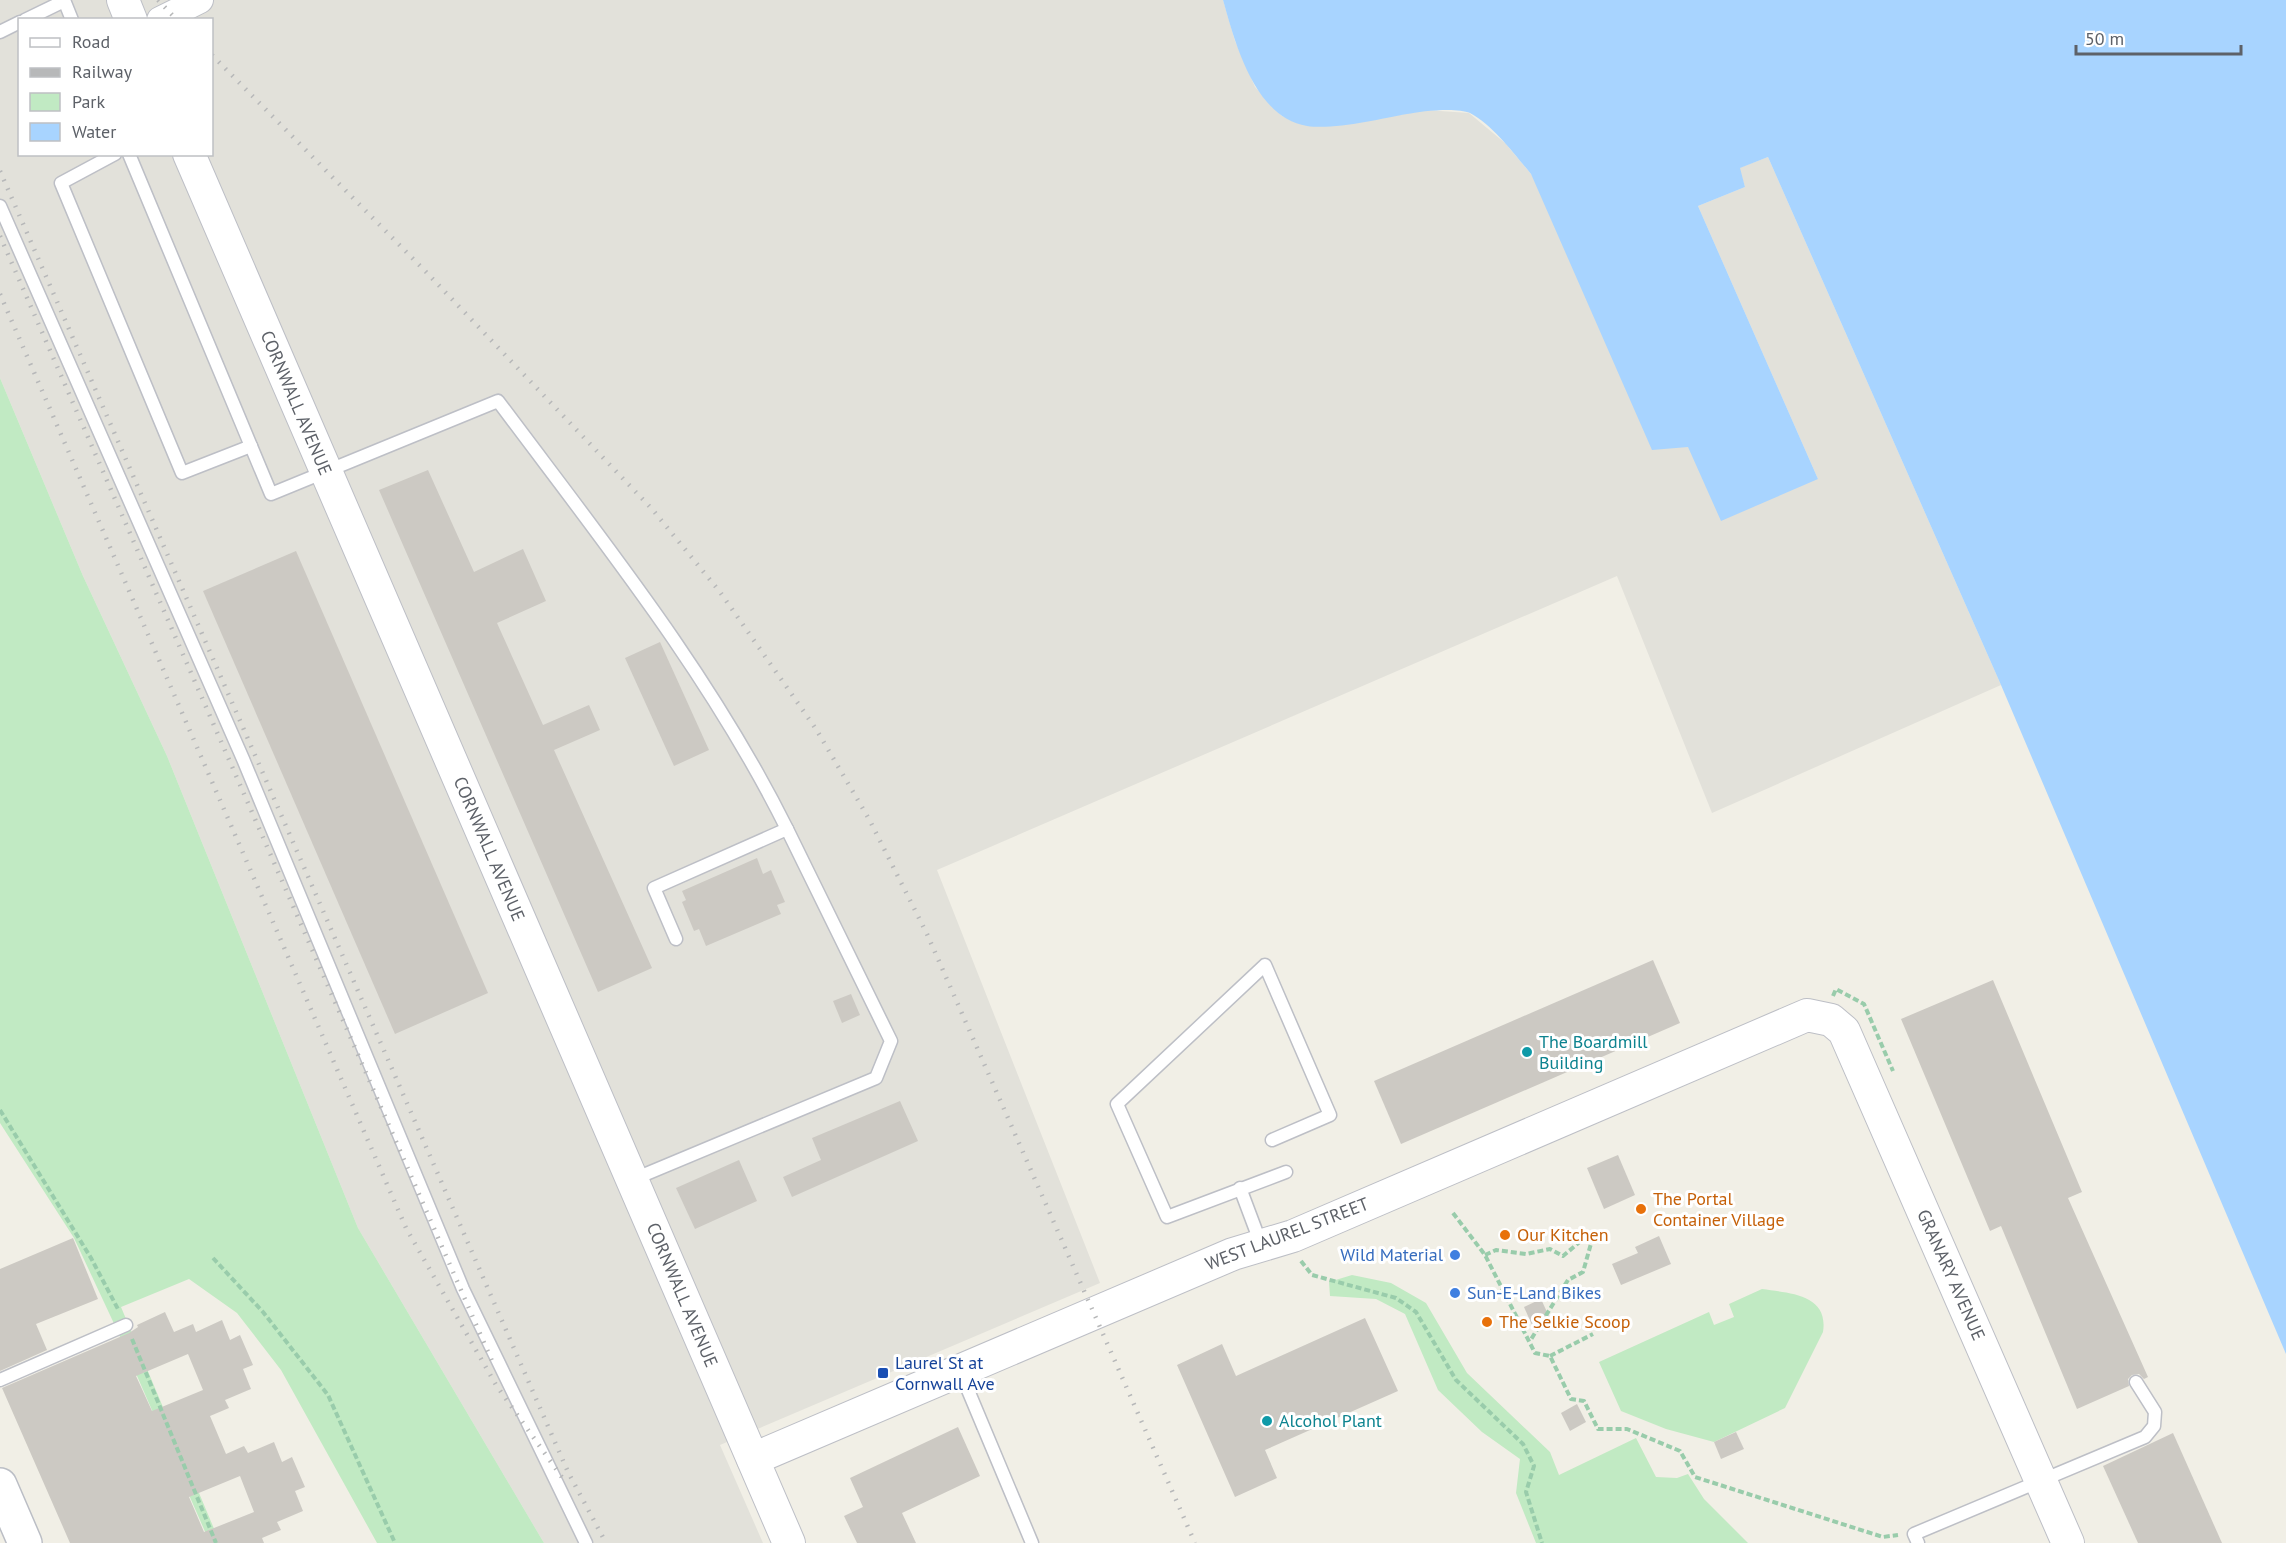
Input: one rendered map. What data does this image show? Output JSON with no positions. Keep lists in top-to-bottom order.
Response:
{
  "streets": {
    "street": ["CORNWALL AVENUE", "WEST LAUREL STREET", "GRANARY AVENUE"]
  },
  "crossings": [
    ["CORNWALL AVENUE", "WEST LAUREL STREET"],
    ["WEST LAUREL STREET", "GRANARY AVENUE"]
  ],
  "places": {
    "other": [
      "The Boardmill Building",
      "The Portal Container Village",
      "Our Kitchen",
      "Wild Material",
      "Sun-E-Land Bikes",
      "The Selkie Scoop",
      "Alcohol Plant"
    ],
    "transit": ["Laurel St at Cornwall Ave"]
  },
  "legend": [
    "Road",
    "Railway",
    "Park",
    "Water"
  ],
  "scale_bar": "50 m"
}
